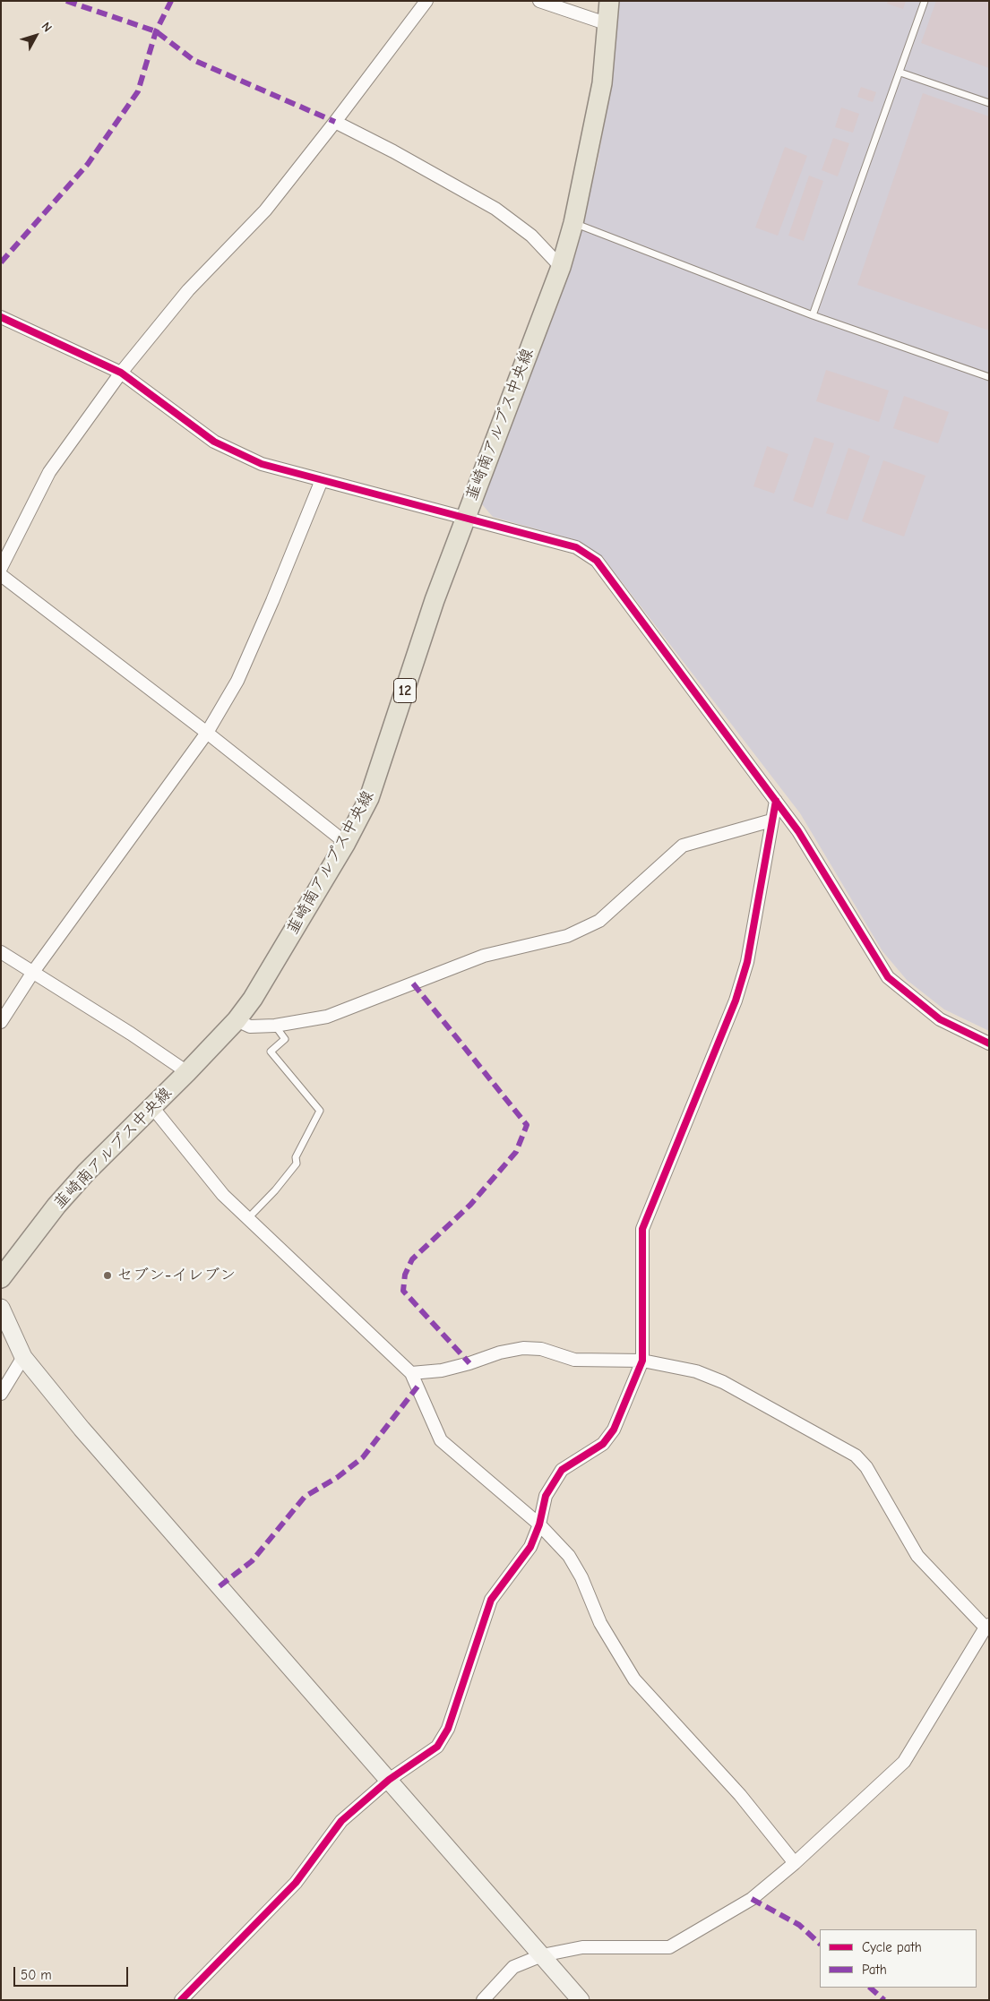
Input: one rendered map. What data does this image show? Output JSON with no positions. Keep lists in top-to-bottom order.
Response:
{
  "streets": {
    "main road": ["韮崎南アルプス中央線", "12"]
  },
  "places": ["セブン-イレブン"],
  "legend": ["Cycle path", "Path"],
  "scale_bar": "50 m",
  "north": "top right"
}
